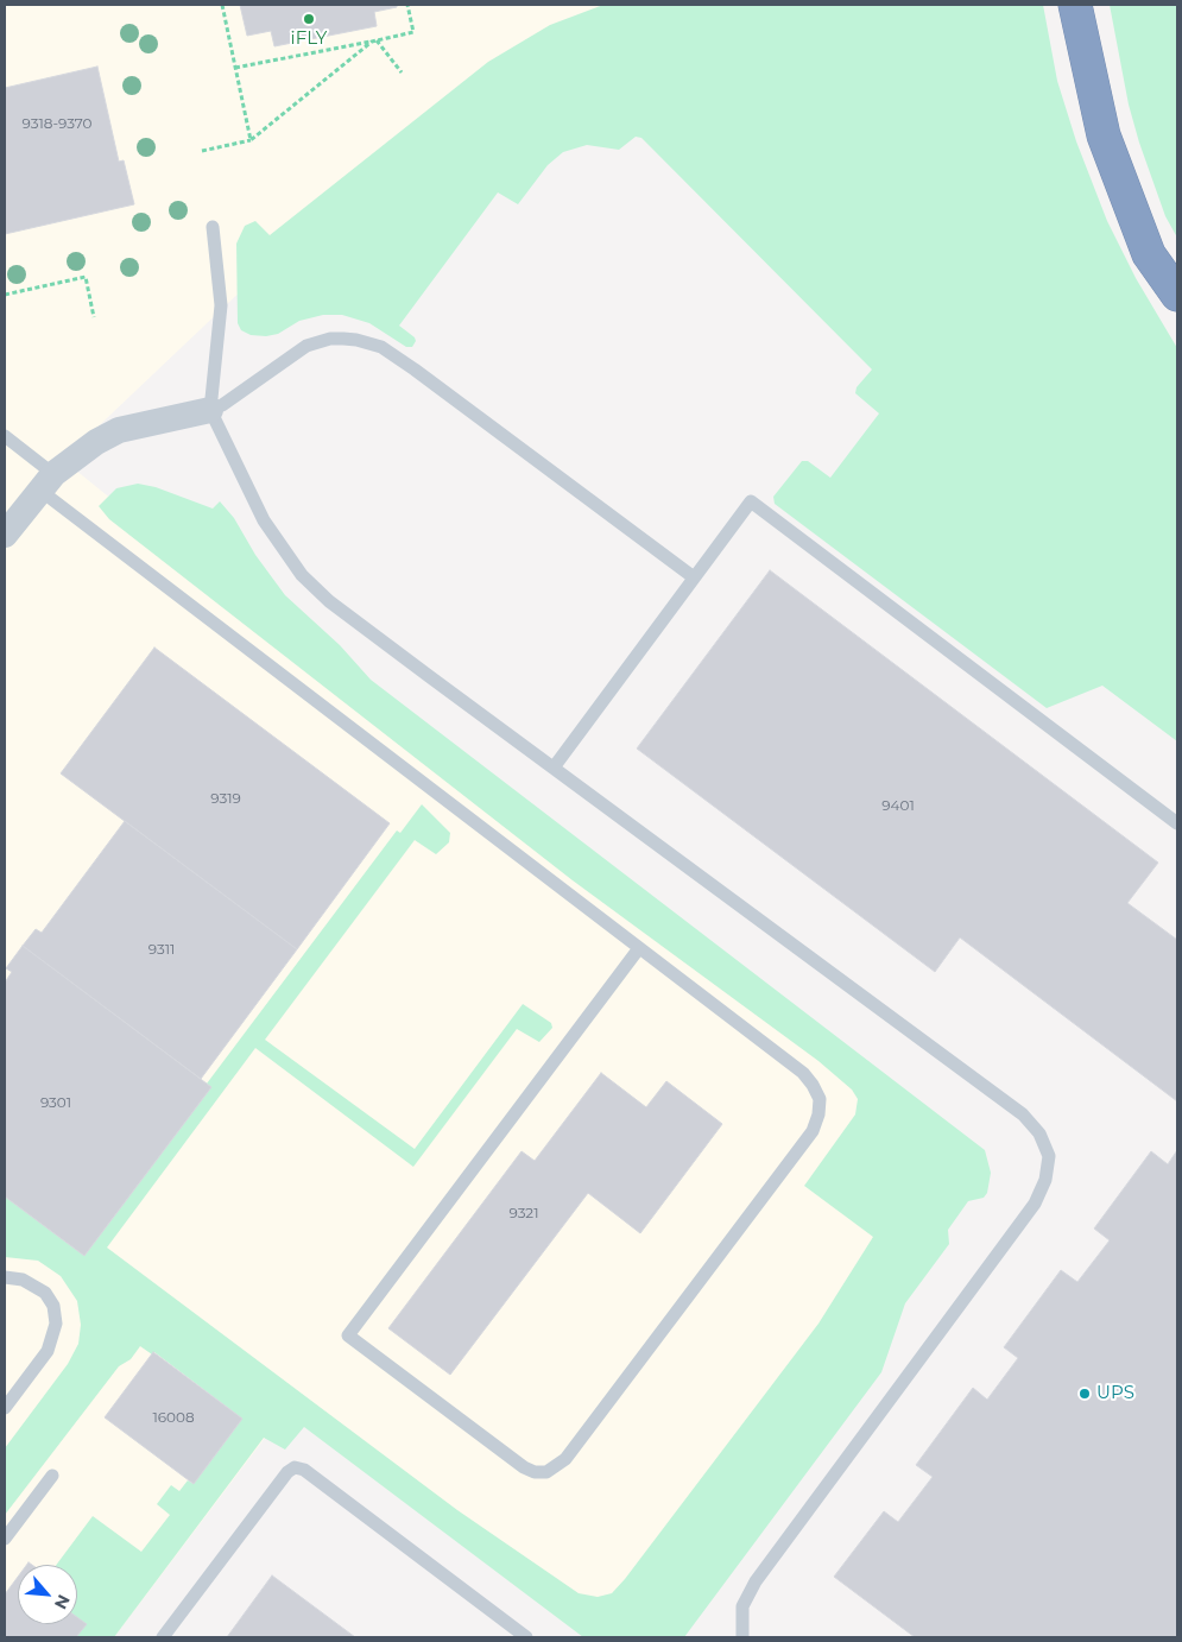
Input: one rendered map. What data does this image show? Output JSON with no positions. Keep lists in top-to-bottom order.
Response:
{
  "places": ["iFLY", "UPS"],
  "house_numbers": [
    "9318-9370",
    "9319",
    "9401",
    "9311",
    "9301",
    "9321",
    "16008"
  ],
  "north": "bottom right"
}
